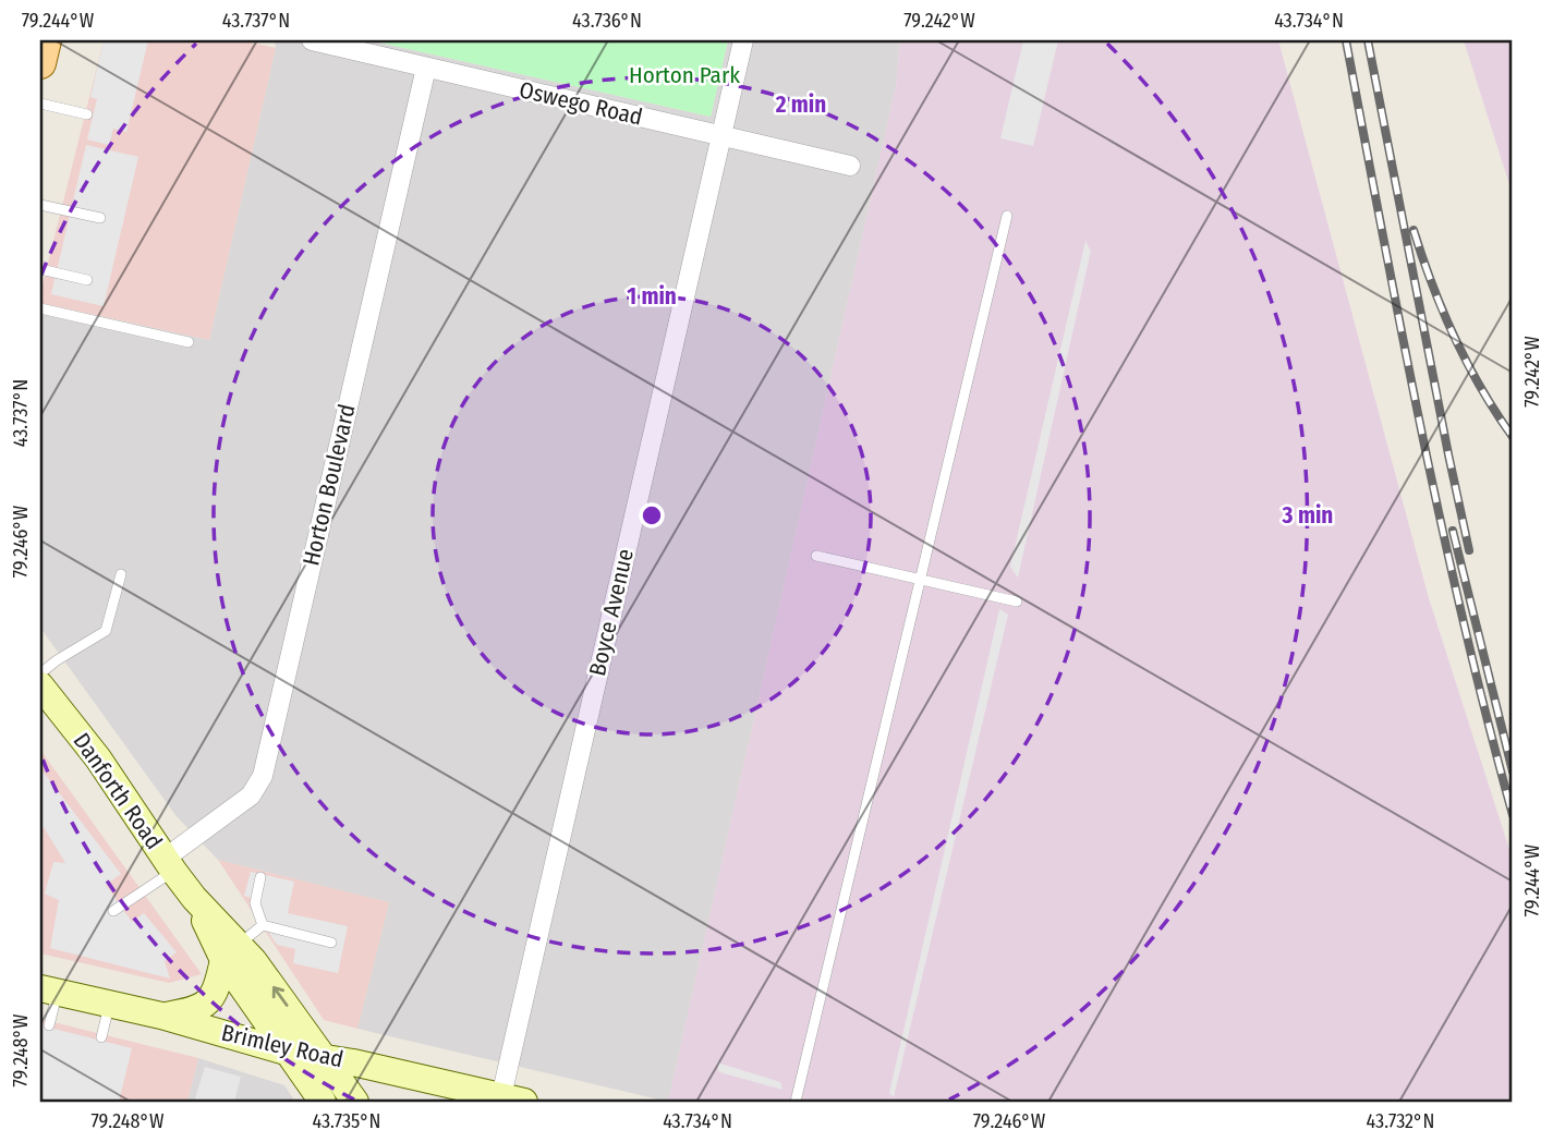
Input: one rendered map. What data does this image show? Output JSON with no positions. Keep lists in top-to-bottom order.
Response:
{
  "streets": {
    "main road": ["Danforth Road", "Brimley Road"],
    "street": ["Oswego Road", "Horton Boulevard", "Boyce Avenue"]
  },
  "crossings": [
    ["Oswego Road", "Horton Boulevard"],
    ["Oswego Road", "Boyce Avenue"],
    ["Horton Boulevard", "Danforth Road"],
    ["Boyce Avenue", "Brimley Road"],
    ["Danforth Road", "Brimley Road"]
  ],
  "parks": ["Horton Park"],
  "coordinates": [
    "79.244°W",
    "43.737°N",
    "43.736°N",
    "79.242°W",
    "43.734°N",
    "79.246°W",
    "79.248°W",
    "43.735°N",
    "43.732°N"
  ],
  "rings": ["2 min", "1 min", "3 min"]
}
